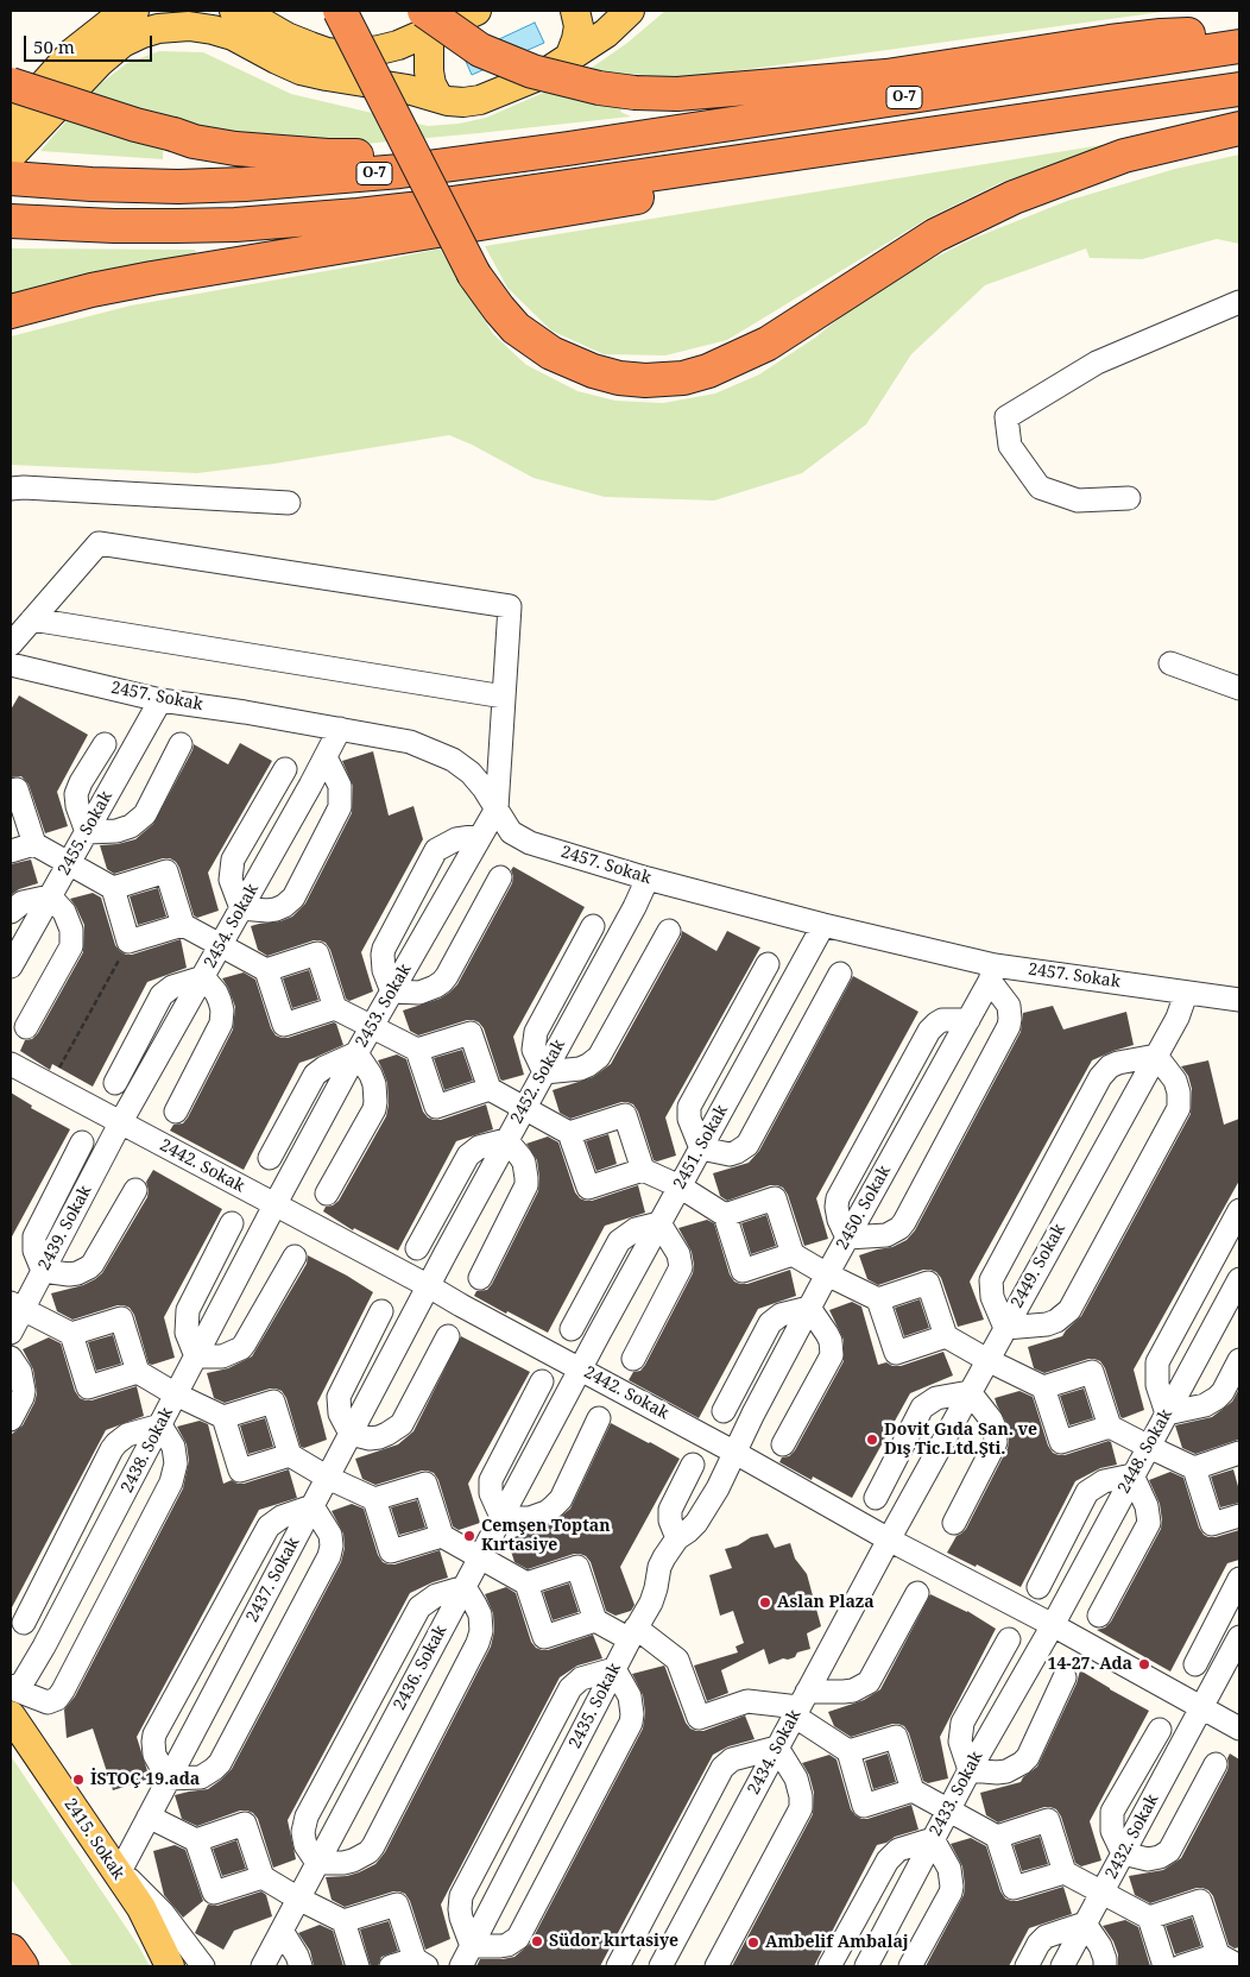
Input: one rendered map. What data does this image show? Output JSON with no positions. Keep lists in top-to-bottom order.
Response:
{
  "streets": {
    "highway": ["O-7"],
    "main road": ["2415. Sokak"],
    "street": [
      "2457. Sokak",
      "2455. Sokak",
      "2454. Sokak",
      "2453. Sokak",
      "2452. Sokak",
      "2451. Sokak",
      "2442. Sokak",
      "2450. Sokak",
      "2439. Sokak",
      "2449. Sokak",
      "2438. Sokak",
      "2448. Sokak",
      "2437. Sokak",
      "2436. Sokak",
      "2435. Sokak",
      "2434. Sokak",
      "2433. Sokak",
      "2432. Sokak"
    ]
  },
  "crossings": [
    ["2457. Sokak", "2455. Sokak"],
    ["2457. Sokak", "2454. Sokak"],
    ["2457. Sokak", "2453. Sokak"],
    ["2457. Sokak", "2452. Sokak"],
    ["2457. Sokak", "2451. Sokak"],
    ["2457. Sokak", "2450. Sokak"],
    ["2457. Sokak", "2449. Sokak"],
    ["2454. Sokak", "2442. Sokak"],
    ["2454. Sokak", "2439. Sokak"],
    ["2453. Sokak", "2442. Sokak"],
    ["2453. Sokak", "2438. Sokak"],
    ["2452. Sokak", "2442. Sokak"],
    ["2452. Sokak", "2437. Sokak"],
    ["2451. Sokak", "2442. Sokak"],
    ["2451. Sokak", "2436. Sokak"],
    ["2442. Sokak", "2450. Sokak"],
    ["2442. Sokak", "2439. Sokak"],
    ["2442. Sokak", "2449. Sokak"],
    ["2442. Sokak", "2438. Sokak"],
    ["2442. Sokak", "2448. Sokak"],
    ["2442. Sokak", "2437. Sokak"],
    ["2442. Sokak", "2436. Sokak"],
    ["2442. Sokak", "2435. Sokak"],
    ["2442. Sokak", "2434. Sokak"],
    ["2442. Sokak", "2433. Sokak"],
    ["2442. Sokak", "2432. Sokak"],
    ["2450. Sokak", "2435. Sokak"],
    ["2449. Sokak", "2434. Sokak"],
    ["2448. Sokak", "2433. Sokak"],
    ["2437. Sokak", "2415. Sokak"]
  ],
  "places": [
    "Dovit Gıda San. ve Dış Tic.Ltd.Şti.",
    "Cemşen Toptan Kırtasiye",
    "Aslan Plaza",
    "14-27. Ada",
    "İSTOÇ 19.ada",
    "Südor kırtasiye",
    "Ambelif Ambalaj"
  ],
  "scale_bar": "50 m"
}
